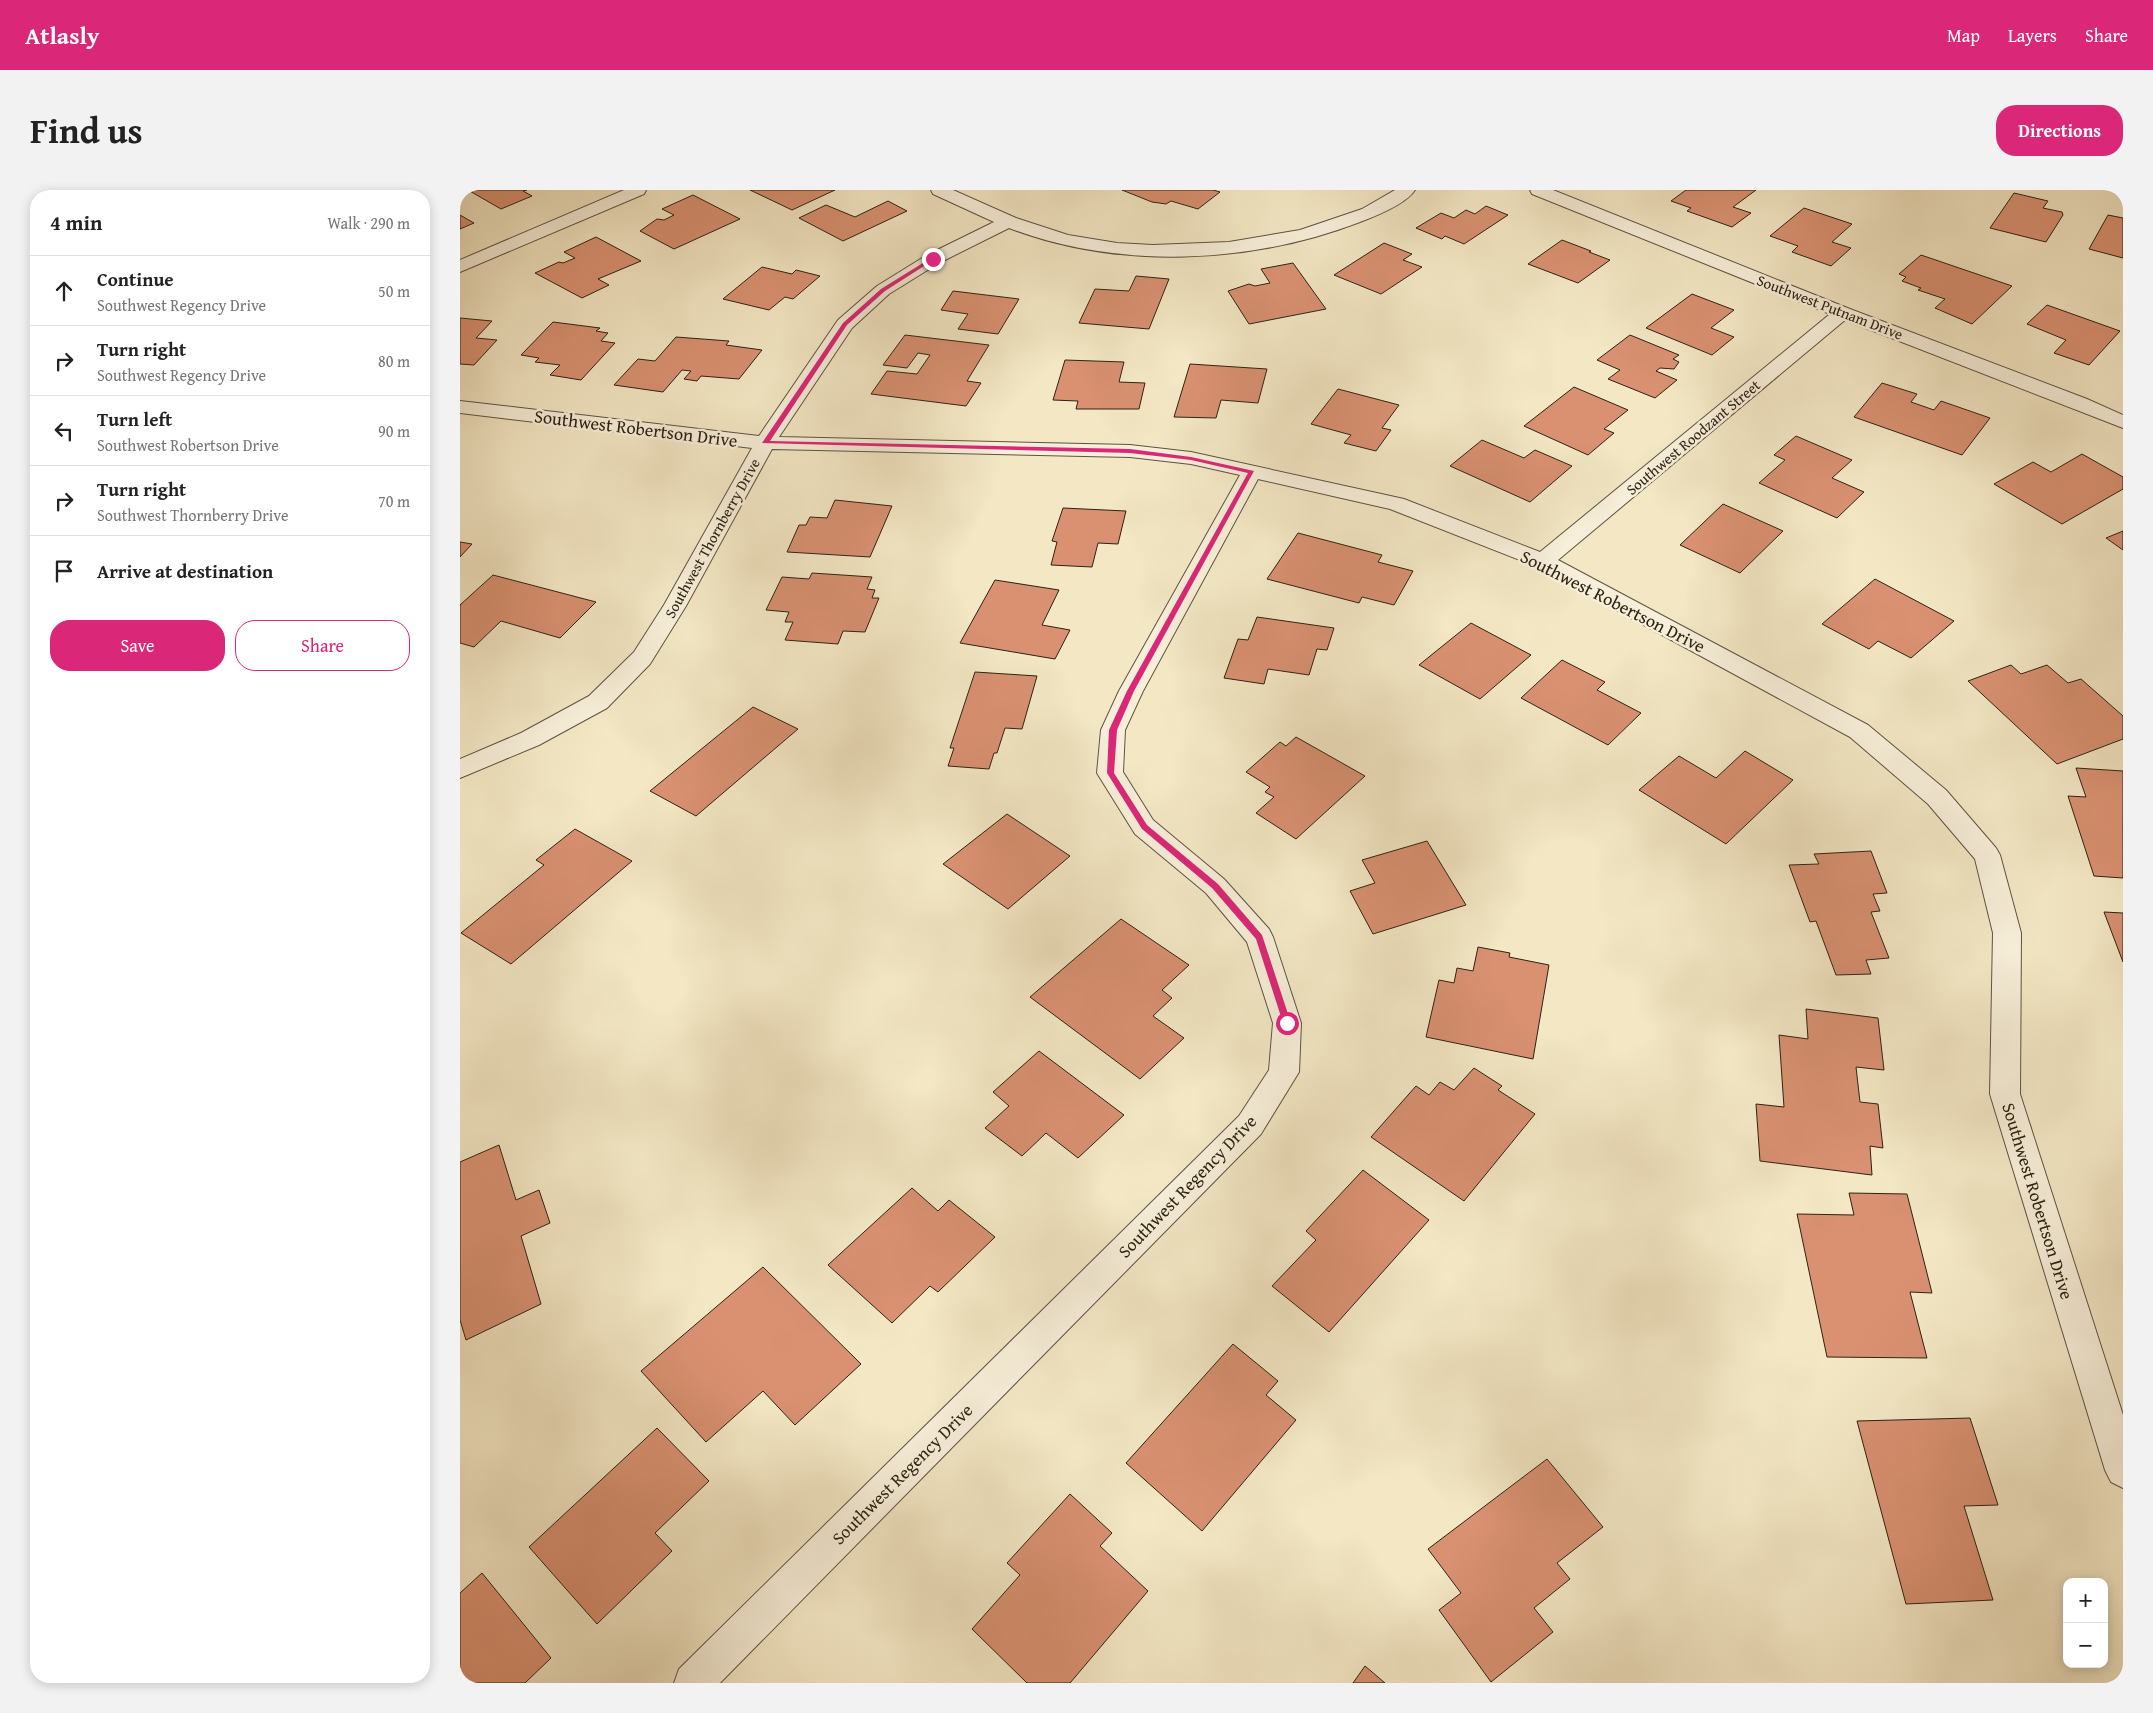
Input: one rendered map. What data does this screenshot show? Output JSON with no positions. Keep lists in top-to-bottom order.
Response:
{
  "streets": {
    "street": [
      "Southwest Putnam Drive",
      "Southwest Robertson Drive",
      "Southwest Roodzant Street",
      "Southwest Thornberry Drive",
      "Southwest Regency Drive"
    ]
  },
  "crossings": [
    ["Southwest Putnam Drive", "Southwest Roodzant Street"],
    ["Southwest Robertson Drive", "Southwest Roodzant Street"],
    ["Southwest Robertson Drive", "Southwest Thornberry Drive"],
    ["Southwest Robertson Drive", "Southwest Regency Drive"]
  ],
  "page": {
    "header": "Atlasly",
    "nav": ["Map", "Layers", "Share"],
    "title": "Find us",
    "buttons": [
      "Directions",
      ["Save", "Share"]
    ],
    "heading": ["4 min", "Walk · 290 m"],
    "list": [
      ["Continue", "Southwest Regency Drive", "50 m"],
      ["Turn right", "Southwest Regency Drive", "80 m"],
      ["Turn left", "Southwest Robertson Drive", "90 m"],
      ["Turn right", "Southwest Thornberry Drive", "70 m"],
      "Arrive at destination"
    ],
    "map_buttons": ["+", "−"]
  }
}
